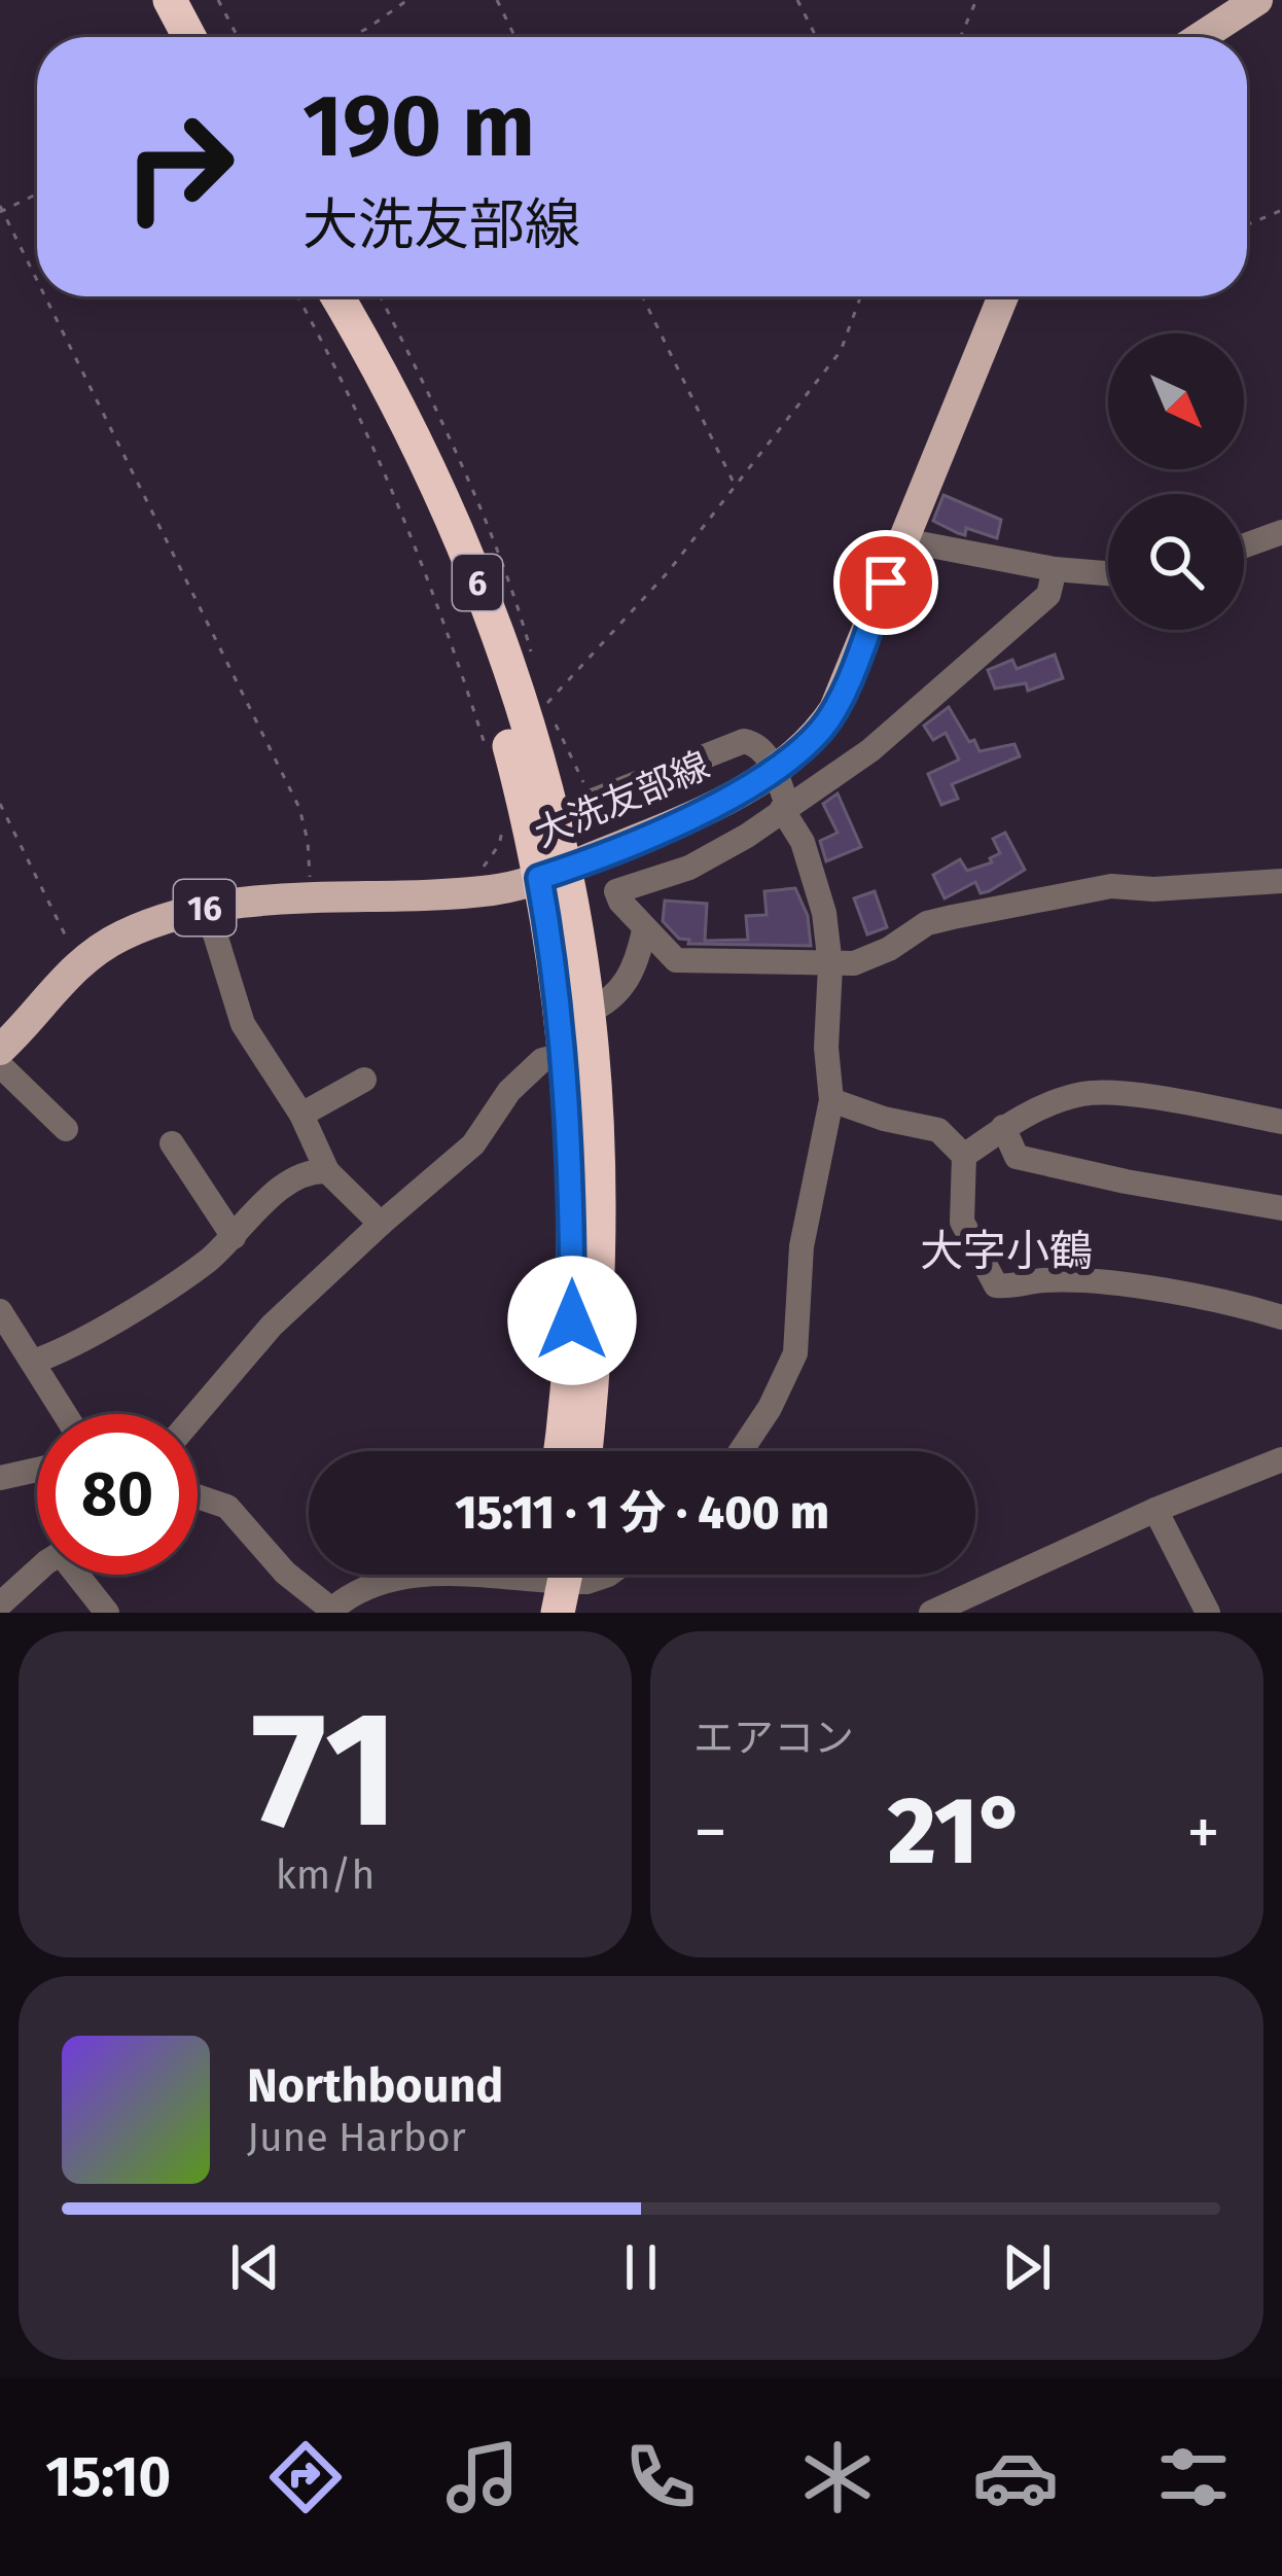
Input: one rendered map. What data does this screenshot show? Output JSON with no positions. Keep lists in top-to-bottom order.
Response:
{
  "streets": {
    "highway": ["6"],
    "main road": ["大洗友部線", "16"]
  },
  "crossings": [
    ["6", "大洗友部線"]
  ],
  "districts": ["大字小鶴"],
  "north": "bottom right",
  "page": {
    "turn": ["190 m", "大洗友部線"],
    "limit": "80",
    "trip": "15:11 · 1 分 · 400 m",
    "tile": [
      ["71", "km/h"],
      "エアコン"
    ],
    "heat": ["−", "21°", "+"],
    "song": ["Northbound", "June Harbor"],
    "tabs": "15:10"
  }
}
